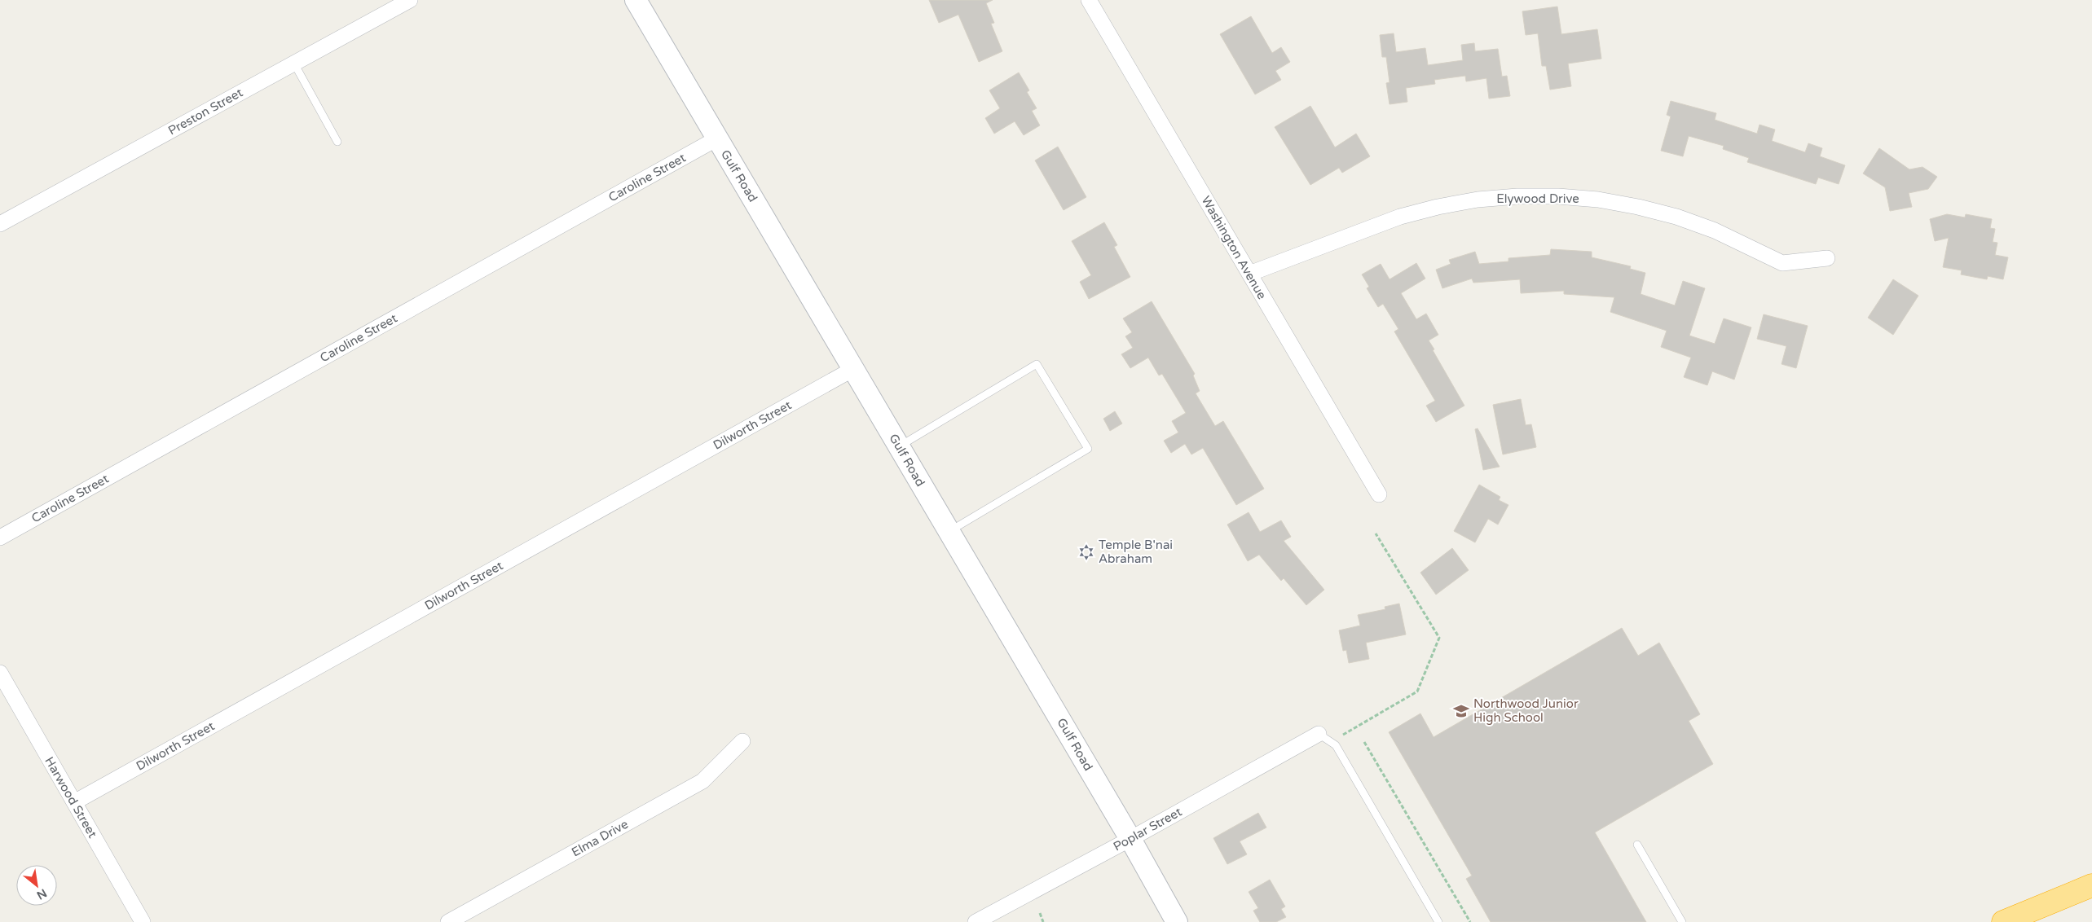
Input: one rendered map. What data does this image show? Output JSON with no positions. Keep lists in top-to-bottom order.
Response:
{
  "streets": {
    "street": [
      "Preston Street",
      "Gulf Road",
      "Caroline Street",
      "Elywood Drive",
      "Washington Avenue",
      "Dilworth Street",
      "Harwood Street",
      "Poplar Street",
      "Elma Drive"
    ]
  },
  "crossings": [
    ["Gulf Road", "Caroline Street"],
    ["Gulf Road", "Dilworth Street"],
    ["Gulf Road", "Poplar Street"],
    ["Elywood Drive", "Washington Avenue"],
    ["Dilworth Street", "Harwood Street"]
  ],
  "places": {
    "synagogue": ["Temple B'nai Abraham"],
    "school or university": ["Northwood Junior High School"]
  },
  "north": "bottom right"
}
